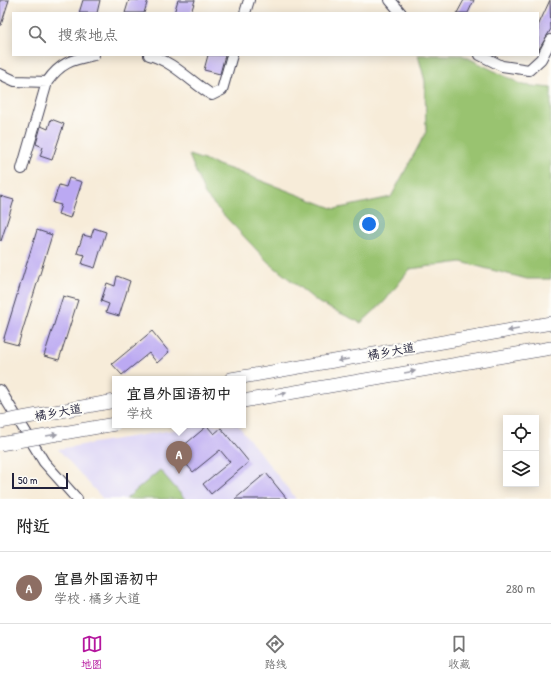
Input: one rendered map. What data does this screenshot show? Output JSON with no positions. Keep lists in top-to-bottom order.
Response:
{
  "streets": {
    "main road": ["橘乡大道"]
  },
  "scale_bar": "50 m",
  "page": {
    "search": "搜索地点",
    "popup": ["宜昌外国语初中", "学校"],
    "pins": "A",
    "scale": "50 m",
    "heading": "附近",
    "list": [
      {
        "mark": "A",
        "name": "宜昌外国语初中",
        "note": "学校 · 橘乡大道",
        "value": "280 m"
      }
    ],
    "nav": ["地图", "路线", "收藏"]
  }
}
